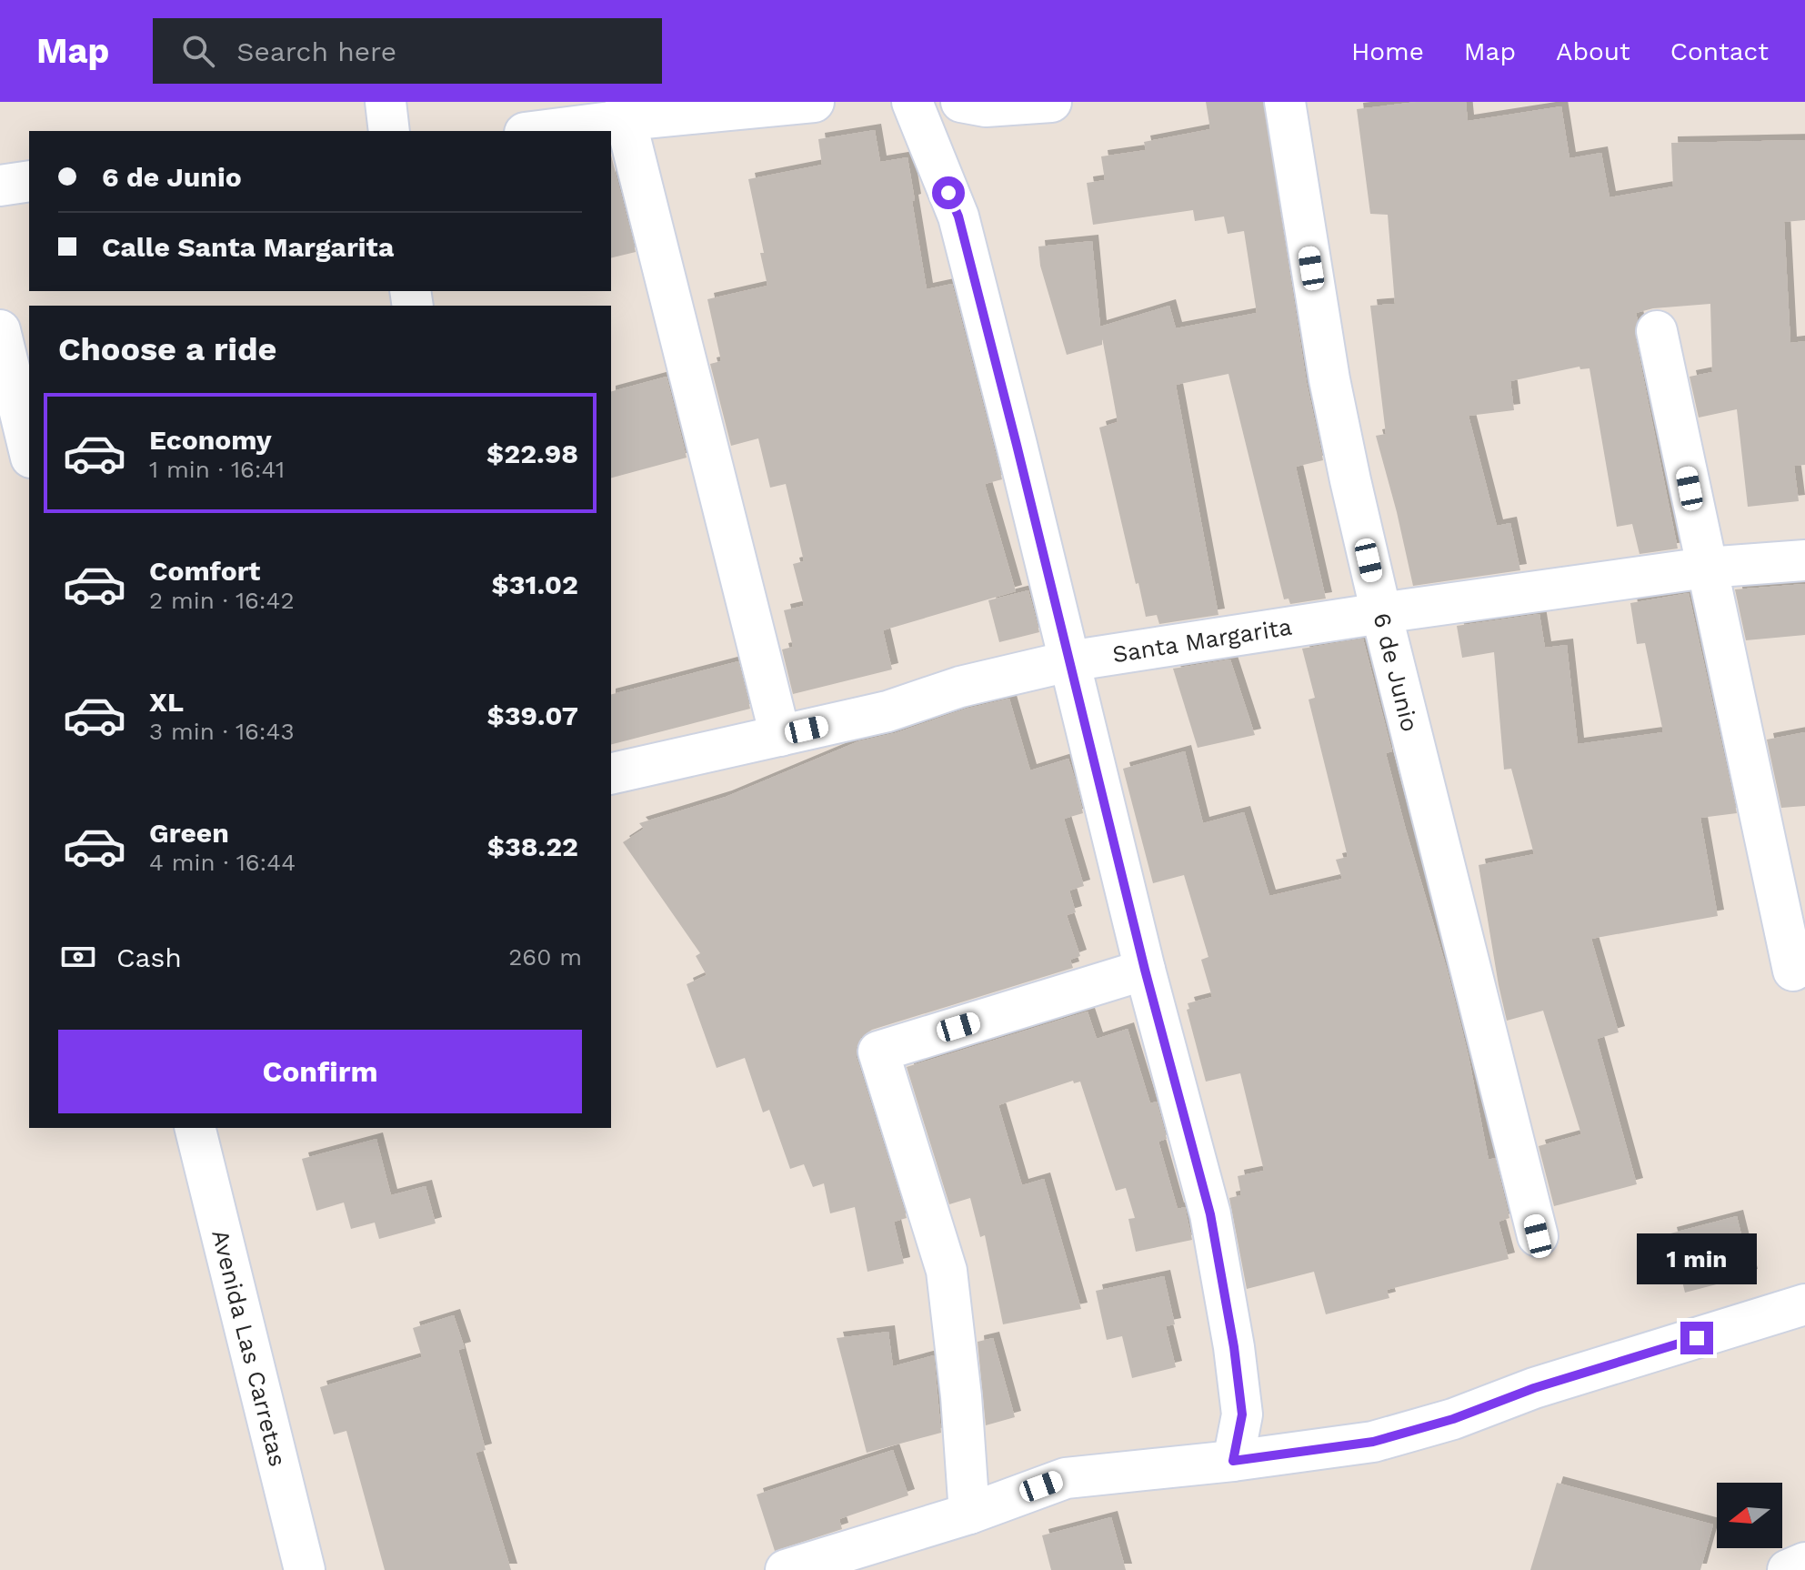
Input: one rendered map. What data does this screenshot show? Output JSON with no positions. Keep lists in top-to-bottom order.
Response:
{
  "streets": {
    "street": ["Santa Margarita", "6 de Junio", "Avenida Las Carretas"]
  },
  "crossings": [
    ["Santa Margarita", "6 de Junio"]
  ],
  "north": "left",
  "page": {
    "header": "Map",
    "search": "Search here",
    "nav": [
      "Home",
      "Map",
      "About",
      "Contact"
    ],
    "banner": ["6 de Junio", "Calle Santa Margarita"],
    "heading": "Choose a ride",
    "list": [
      {
        "name": "Economy",
        "note": "1 min · 16:41",
        "value": "$22.98"
      },
      {
        "name": "Comfort",
        "note": "2 min · 16:42",
        "value": "$31.02"
      },
      {
        "name": "XL",
        "note": "3 min · 16:43",
        "value": "$39.07"
      },
      {
        "name": "Green",
        "note": "4 min · 16:44",
        "value": "$38.22"
      }
    ],
    "pay": ["Cash", "260 m"],
    "buttons": "Confirm",
    "bubble": "1 min"
  }
}
